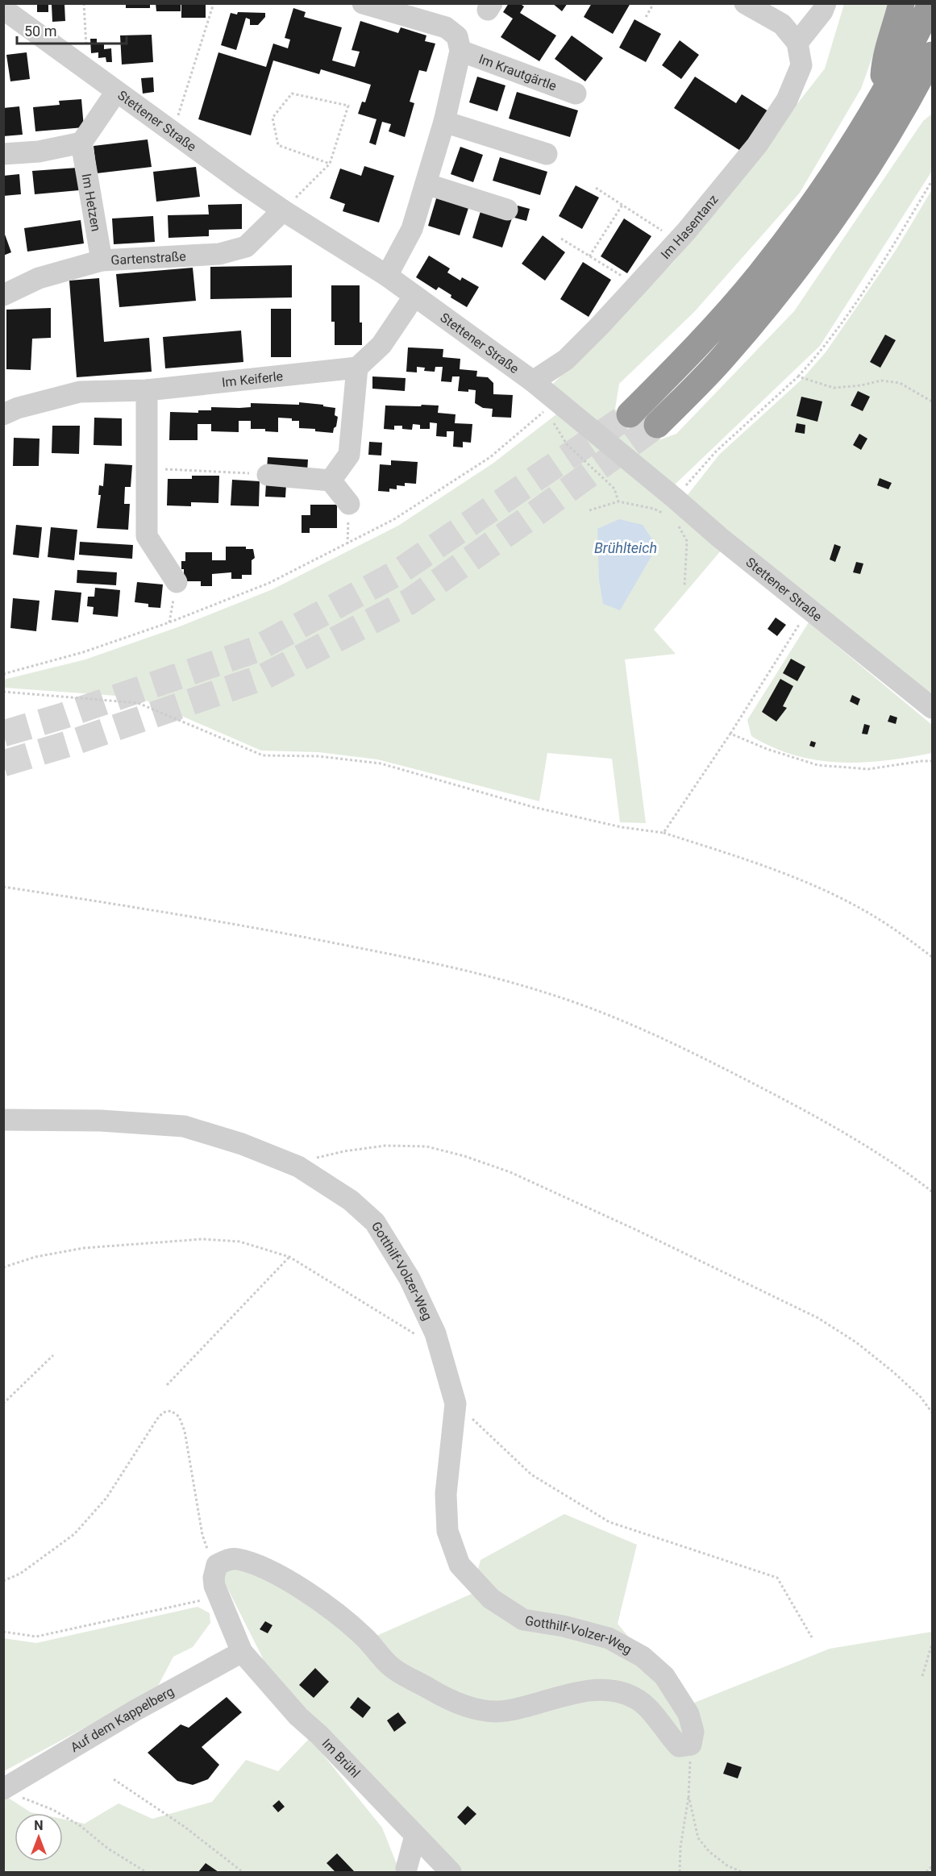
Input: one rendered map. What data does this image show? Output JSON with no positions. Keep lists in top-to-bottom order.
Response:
{
  "streets": {
    "street": [
      "Im Krautgärtle",
      "Stettener Straße",
      "Im Hetzen",
      "Im Hasentanz",
      "Gartenstraße",
      "Im Keiferle",
      "Gotthilf-Volzer-Weg",
      "Auf dem Kappelberg",
      "Im Brühl"
    ]
  },
  "crossings": [
    ["Im Krautgärtle", "Stettener Straße"],
    ["Stettener Straße", "Im Hasentanz"],
    ["Stettener Straße", "Gartenstraße"],
    ["Im Hetzen", "Gartenstraße"],
    ["Auf dem Kappelberg", "Im Brühl"]
  ],
  "water": ["Brühlteich"],
  "scale_bar": "50 m",
  "north": "top"
}
